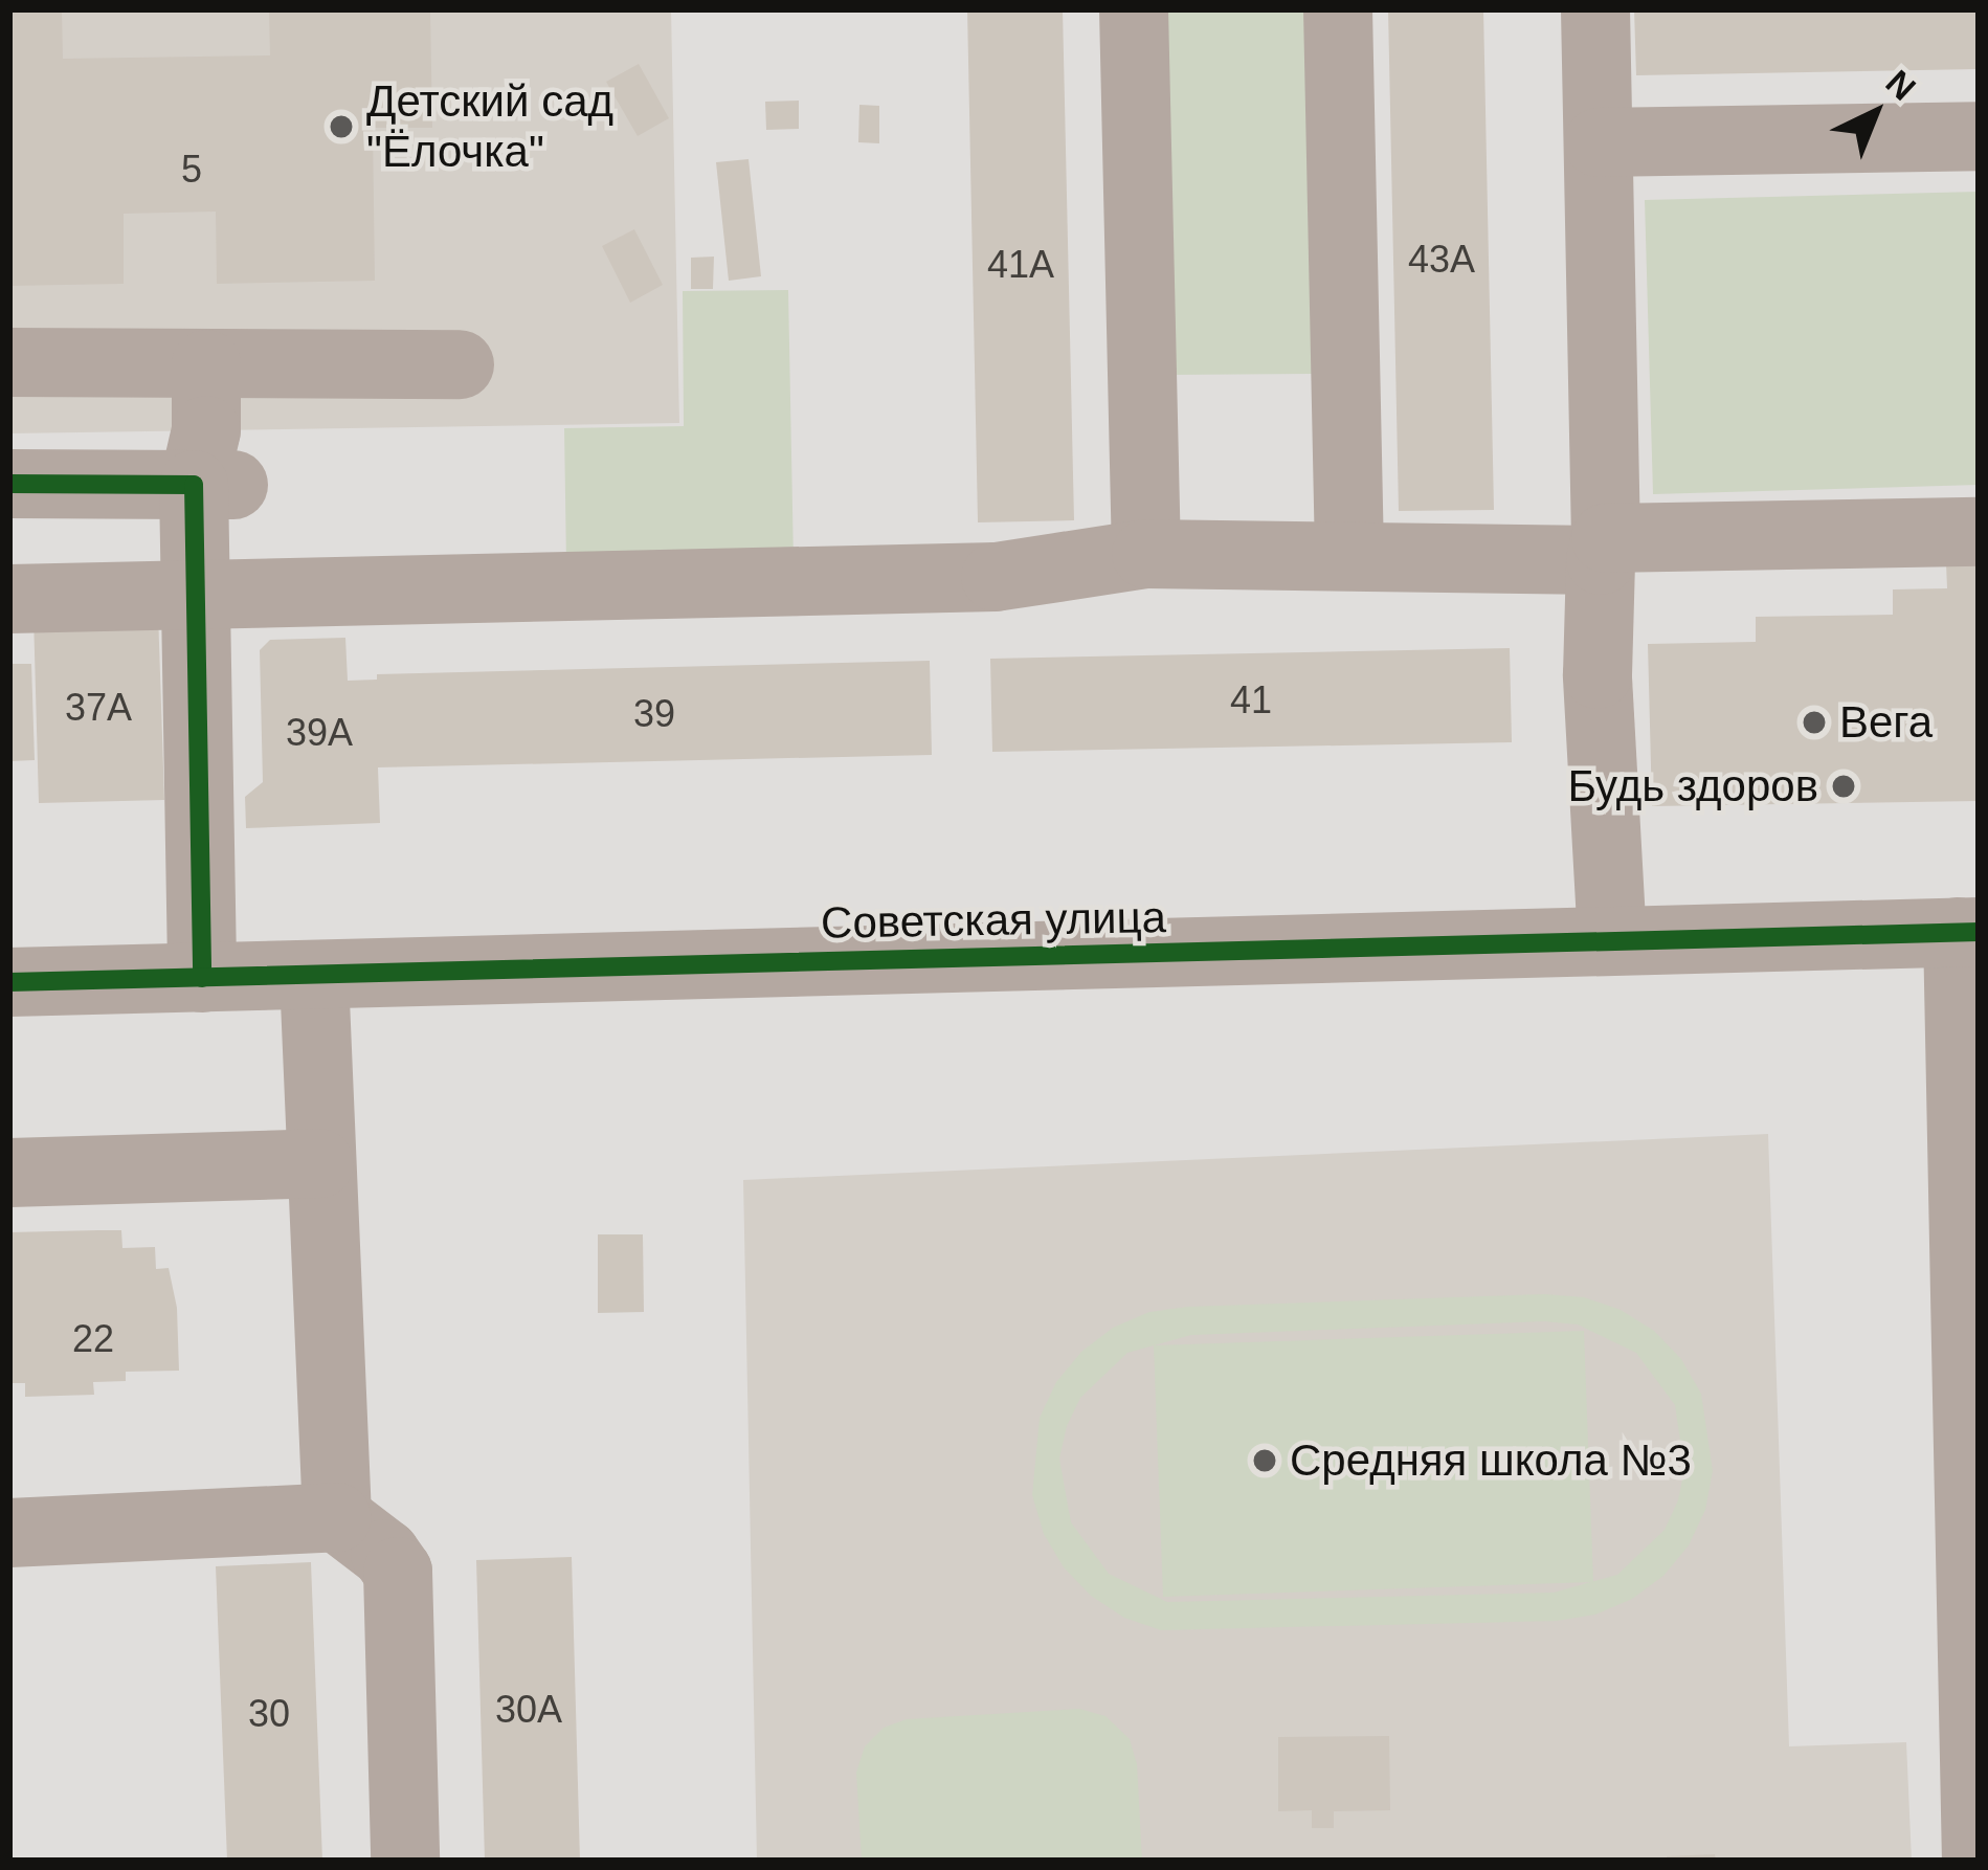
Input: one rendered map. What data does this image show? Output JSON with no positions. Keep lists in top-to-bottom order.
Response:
{
  "streets": {
    "street": ["Советская улица"]
  },
  "places": [
    "Детский сад \"Ёлочка\"",
    "Вега",
    "Будь здоров",
    "Средняя школа №3"
  ],
  "house_numbers": [
    "5",
    "43А",
    "41А",
    "41",
    "37А",
    "39",
    "39А",
    "22",
    "30А",
    "30"
  ],
  "north": "top right"
}
